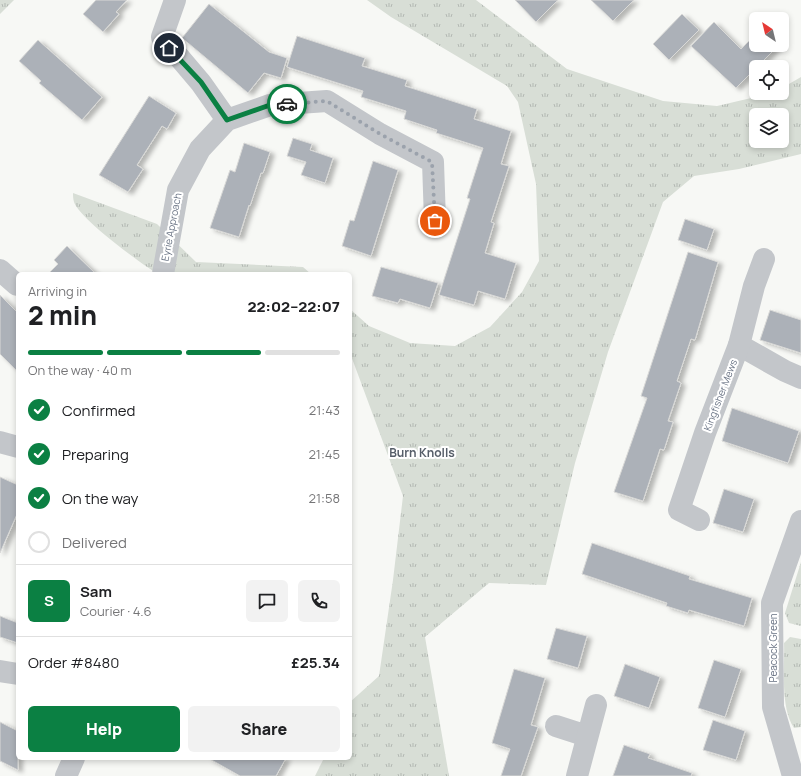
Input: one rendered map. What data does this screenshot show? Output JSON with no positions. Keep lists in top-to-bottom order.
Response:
{
  "streets": {
    "street": ["Eyrie Approach", "Kingfisher Mews", "Peacock Green"]
  },
  "districts": ["Burn Knolls"],
  "north": "top left",
  "page": {
    "heading": ["2 min", "Arriving in", "22:02–22:07"],
    "panel": [
      "Sam",
      "Courier · 4.6",
      "Order #8480",
      "£25.34"
    ],
    "bar": "On the way · 40 m",
    "list": [
      ["Confirmed", "21:43"],
      ["Preparing", "21:45"],
      ["On the way", "21:58"],
      "Delivered"
    ],
    "round": "S",
    "buttons": ["Help", "Share"]
  }
}
